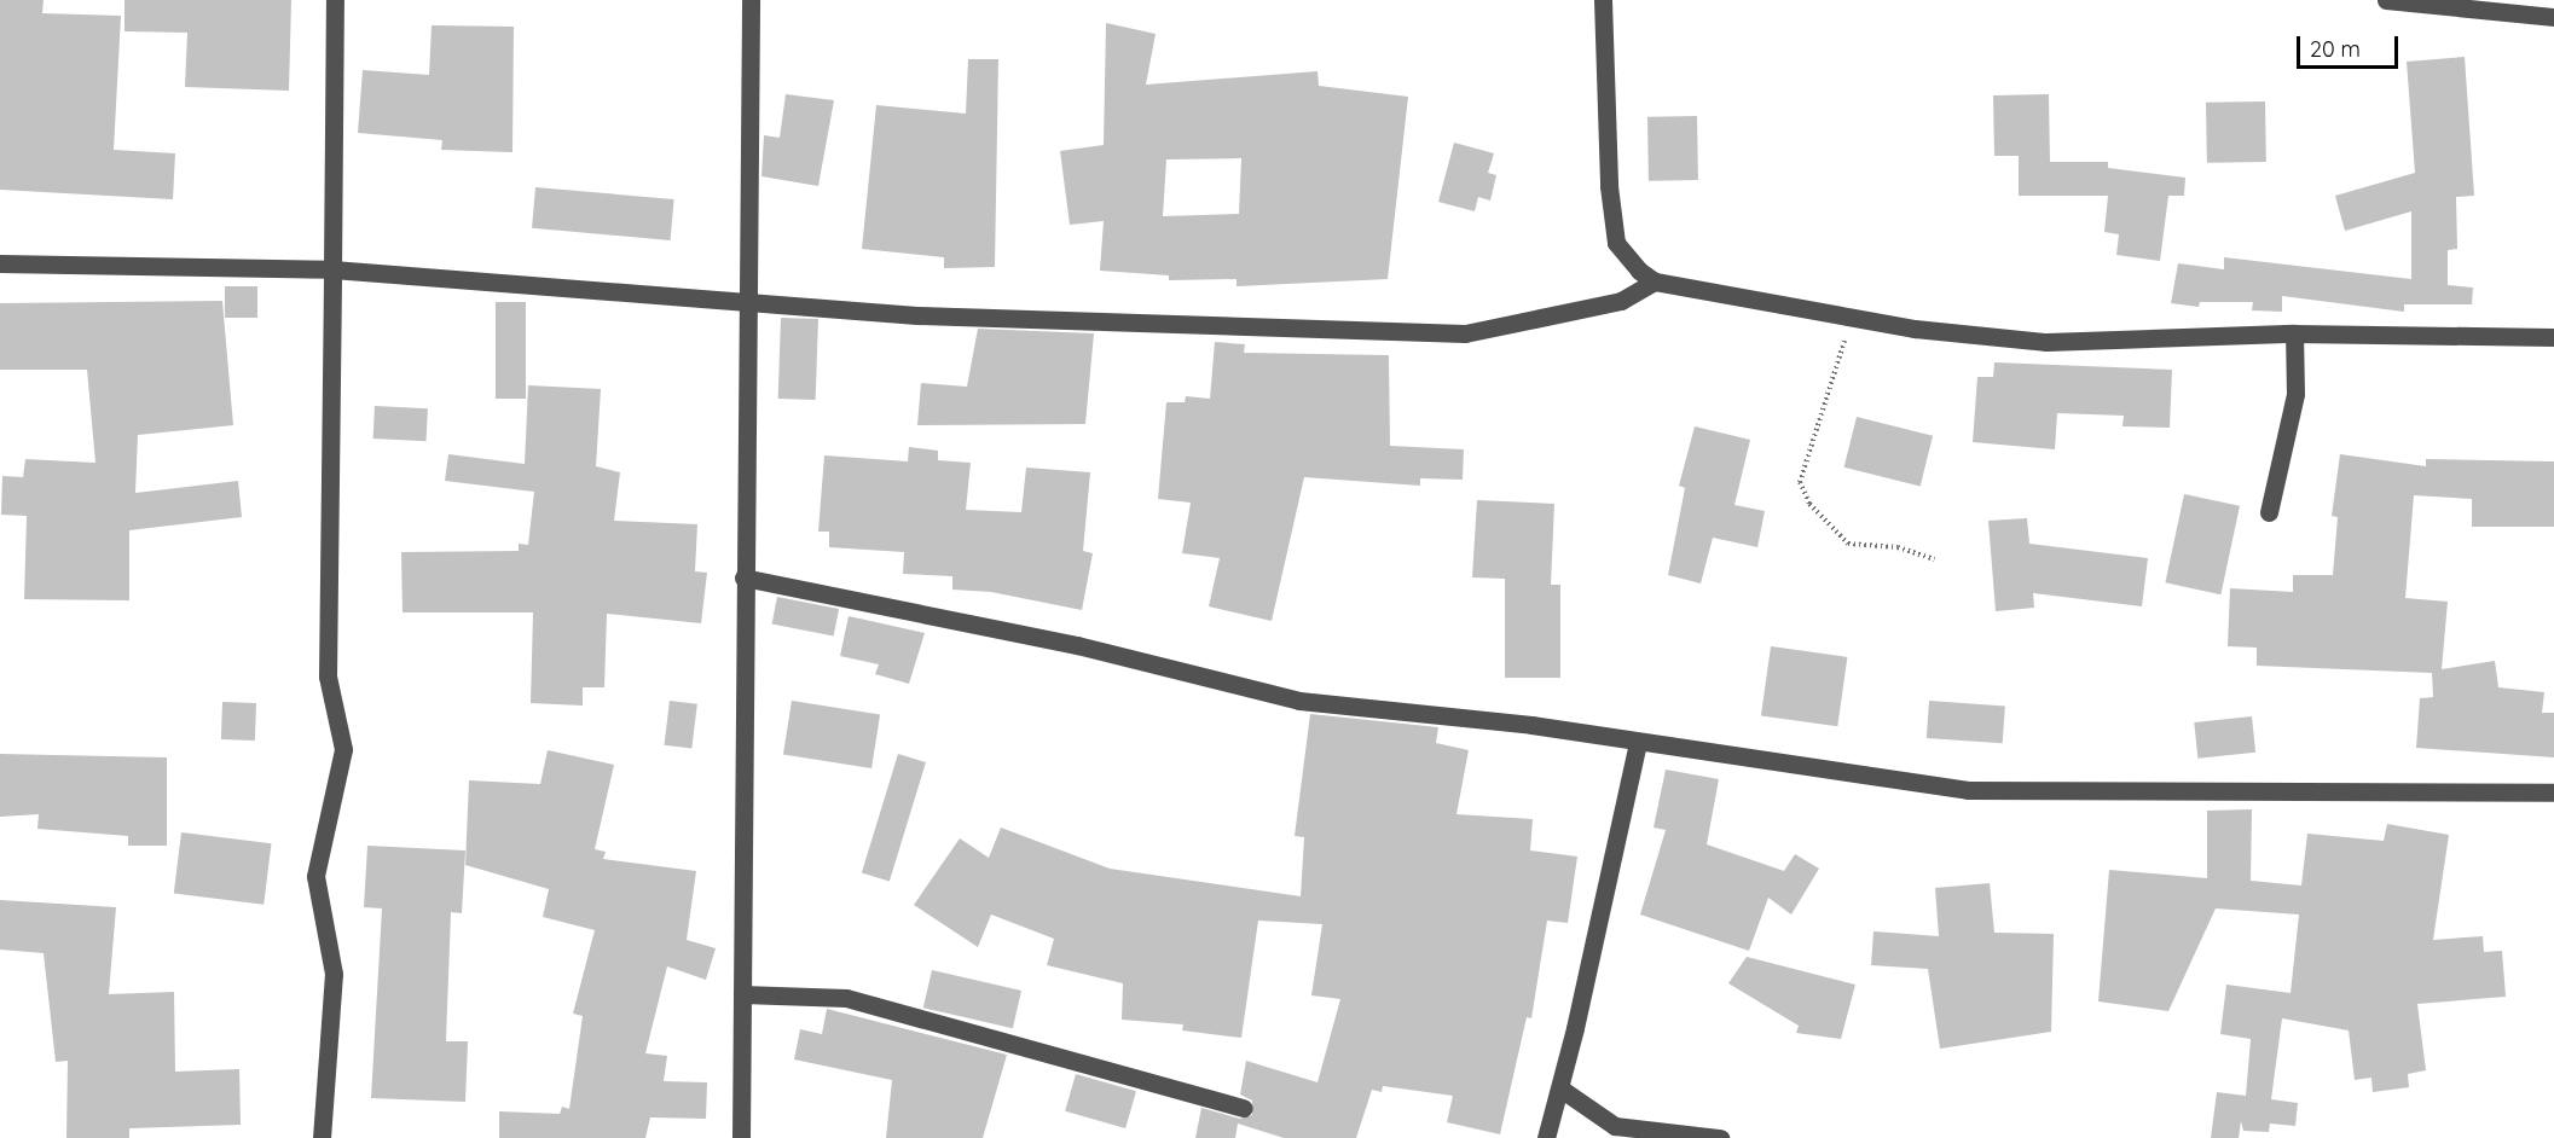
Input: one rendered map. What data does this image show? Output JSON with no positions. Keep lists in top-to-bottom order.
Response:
{
  "scale_bar": "20 m"
}
